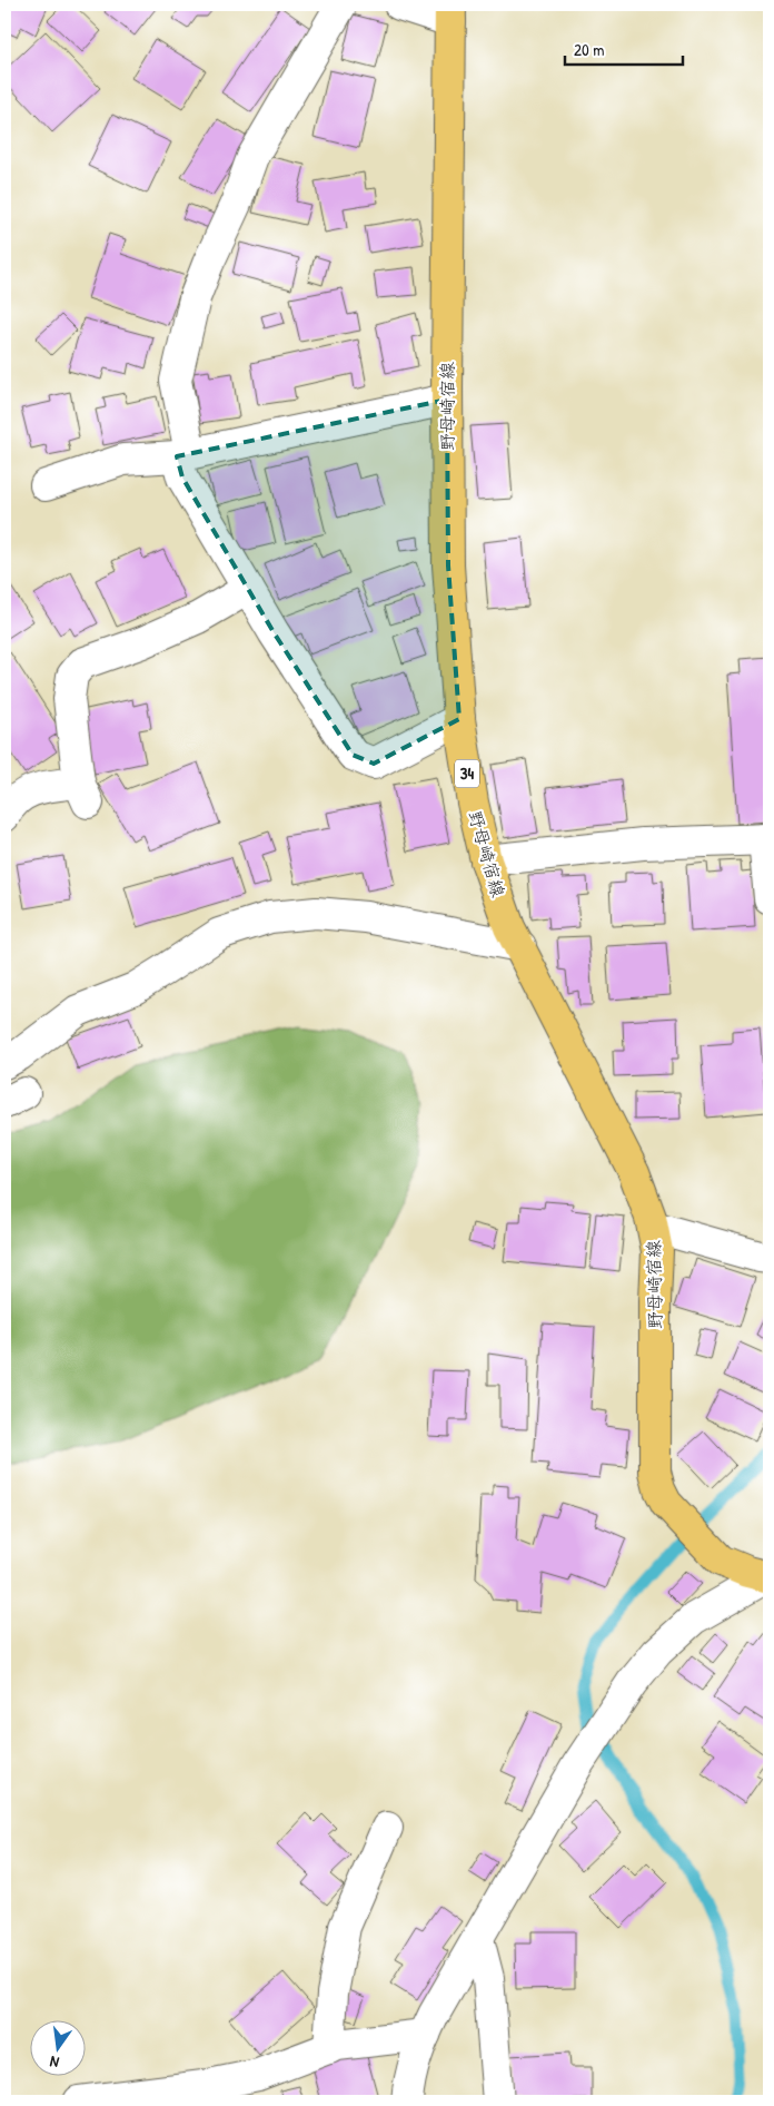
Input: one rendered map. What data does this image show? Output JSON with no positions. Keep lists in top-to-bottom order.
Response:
{
  "streets": {
    "main road": ["野母崎宿線", "34"]
  },
  "scale_bar": "20 m",
  "north": "bottom"
}
